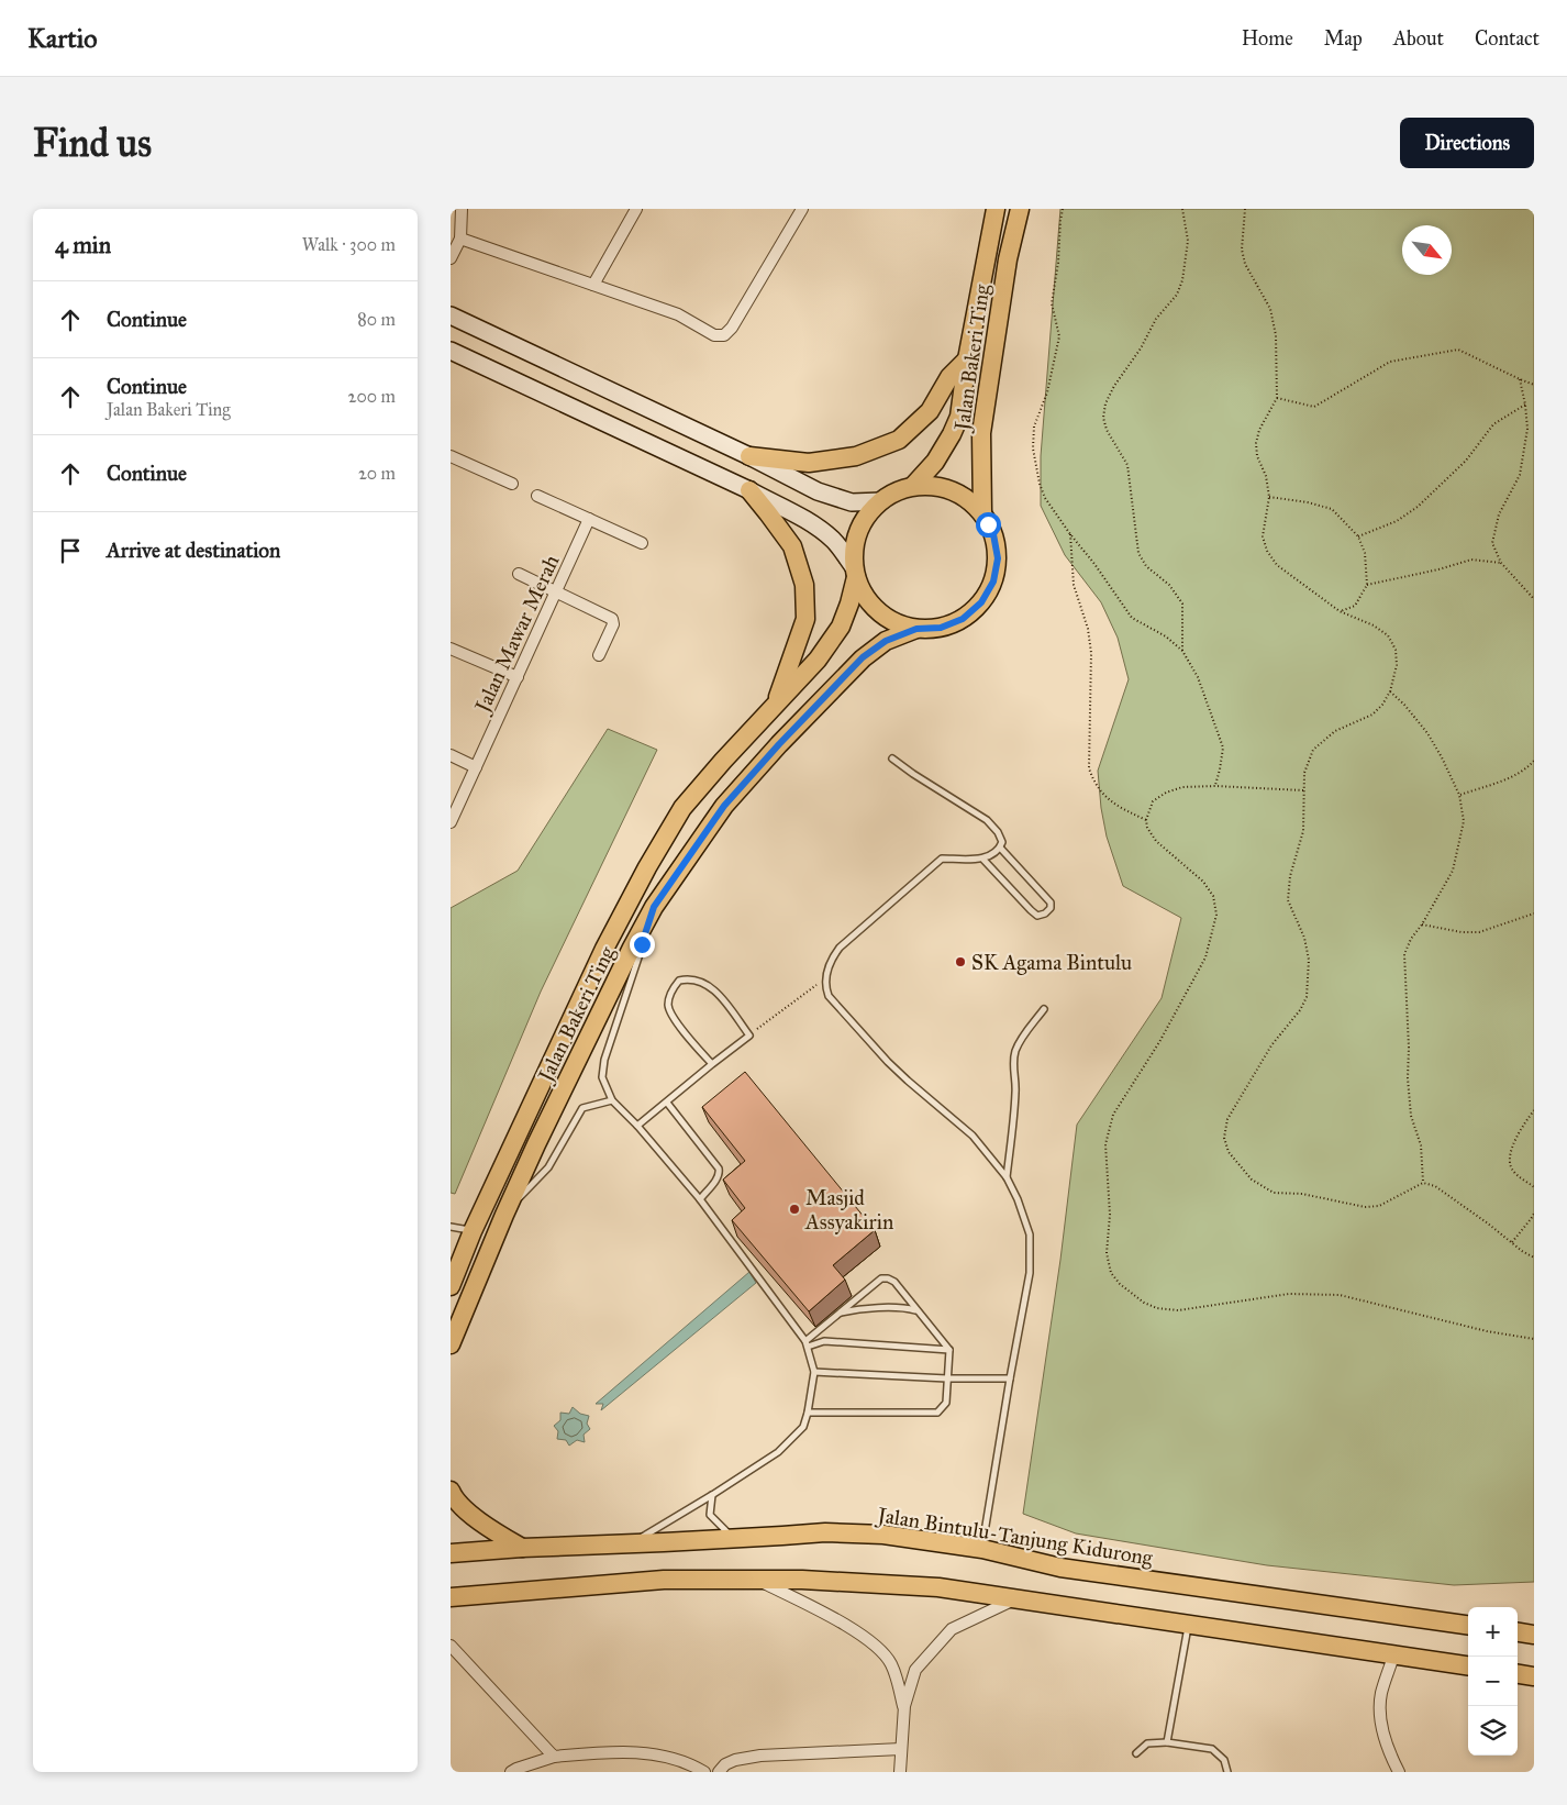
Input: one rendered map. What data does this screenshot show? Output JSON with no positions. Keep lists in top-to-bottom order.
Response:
{
  "streets": {
    "main road": ["Jalan Bakeri Ting", "Jalan Bintulu-Tanjung Kidurong"],
    "street": ["Jalan Mawar Merah"]
  },
  "places": ["SK Agama Bintulu", "Masjid Assyakirin"],
  "north": "bottom right",
  "page": {
    "header": "Kartio",
    "nav": [
      "Home",
      "Map",
      "About",
      "Contact"
    ],
    "buttons": "Directions",
    "title": "Find us",
    "heading": ["4 min", "Walk · 300 m"],
    "list": [
      ["Continue", "80 m"],
      ["Continue", "Jalan Bakeri Ting", "200 m"],
      ["Continue", "20 m"],
      "Arrive at destination"
    ],
    "map_buttons": ["+", "−"]
  }
}
